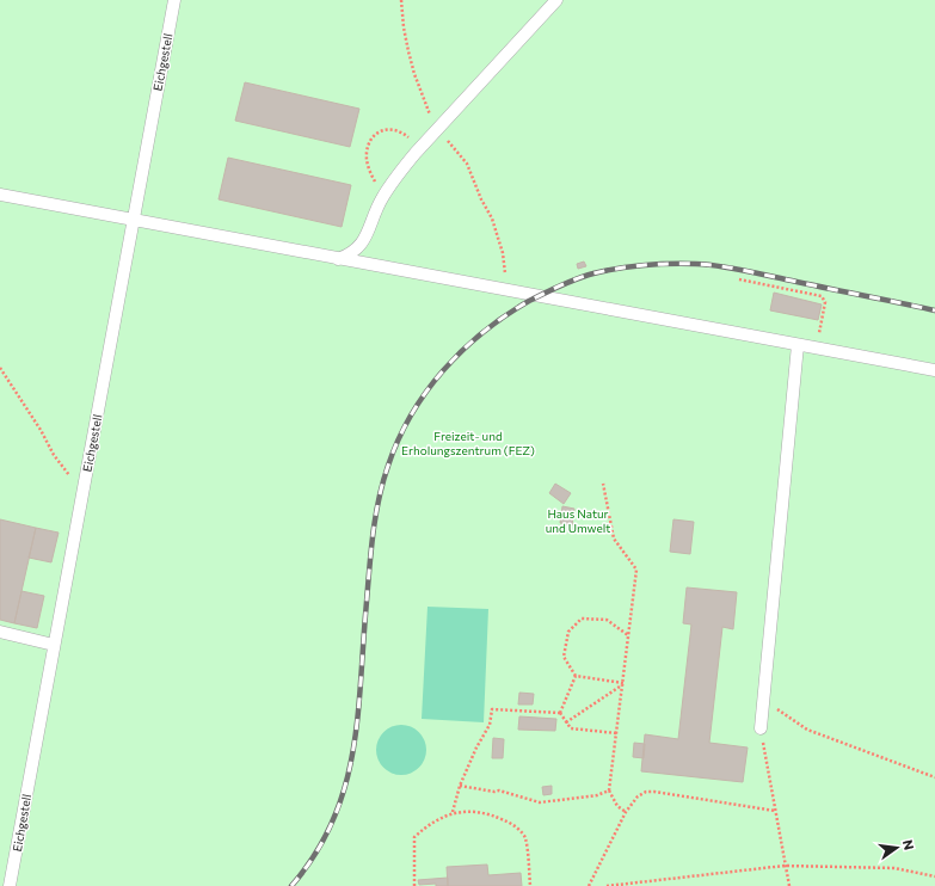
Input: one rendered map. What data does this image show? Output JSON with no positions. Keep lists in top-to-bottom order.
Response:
{
  "streets": {
    "lane": ["Eichgestell"]
  },
  "parks": ["Freizeit- und Erholungszentrum (FEZ)", "Haus Natur und Umwelt"],
  "north": "right"
}
